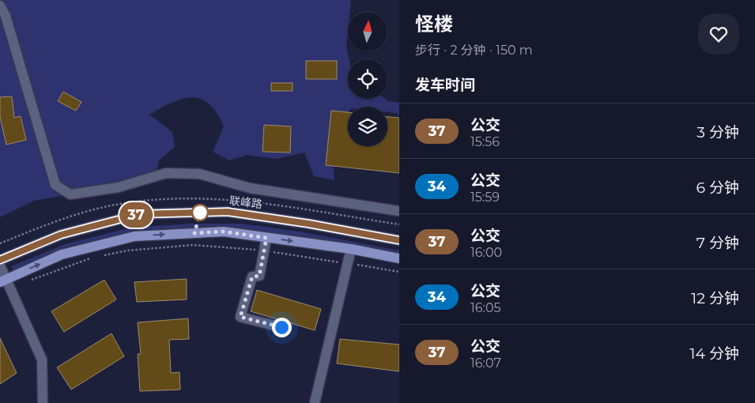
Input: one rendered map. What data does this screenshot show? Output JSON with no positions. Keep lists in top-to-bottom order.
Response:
{
  "streets": {
    "main road": ["联峰路"]
  },
  "lines": ["bus line 37"],
  "north": "top",
  "page": {
    "on_map": "37",
    "heading": [
      ["怪楼", "步行 · 2 分钟 · 150 m"],
      "发车时间"
    ],
    "list": [
      {
        "mark": "37",
        "name": "公交",
        "note": "15:56",
        "value": "3 分钟"
      },
      {
        "mark": "34",
        "name": "公交",
        "note": "15:59",
        "value": "6 分钟"
      },
      {
        "mark": "37",
        "name": "公交",
        "note": "16:00",
        "value": "7 分钟"
      },
      {
        "mark": "34",
        "name": "公交",
        "note": "16:05",
        "value": "12 分钟"
      },
      {
        "mark": "37",
        "name": "公交",
        "note": "16:07",
        "value": "14 分钟"
      }
    ]
  }
}
